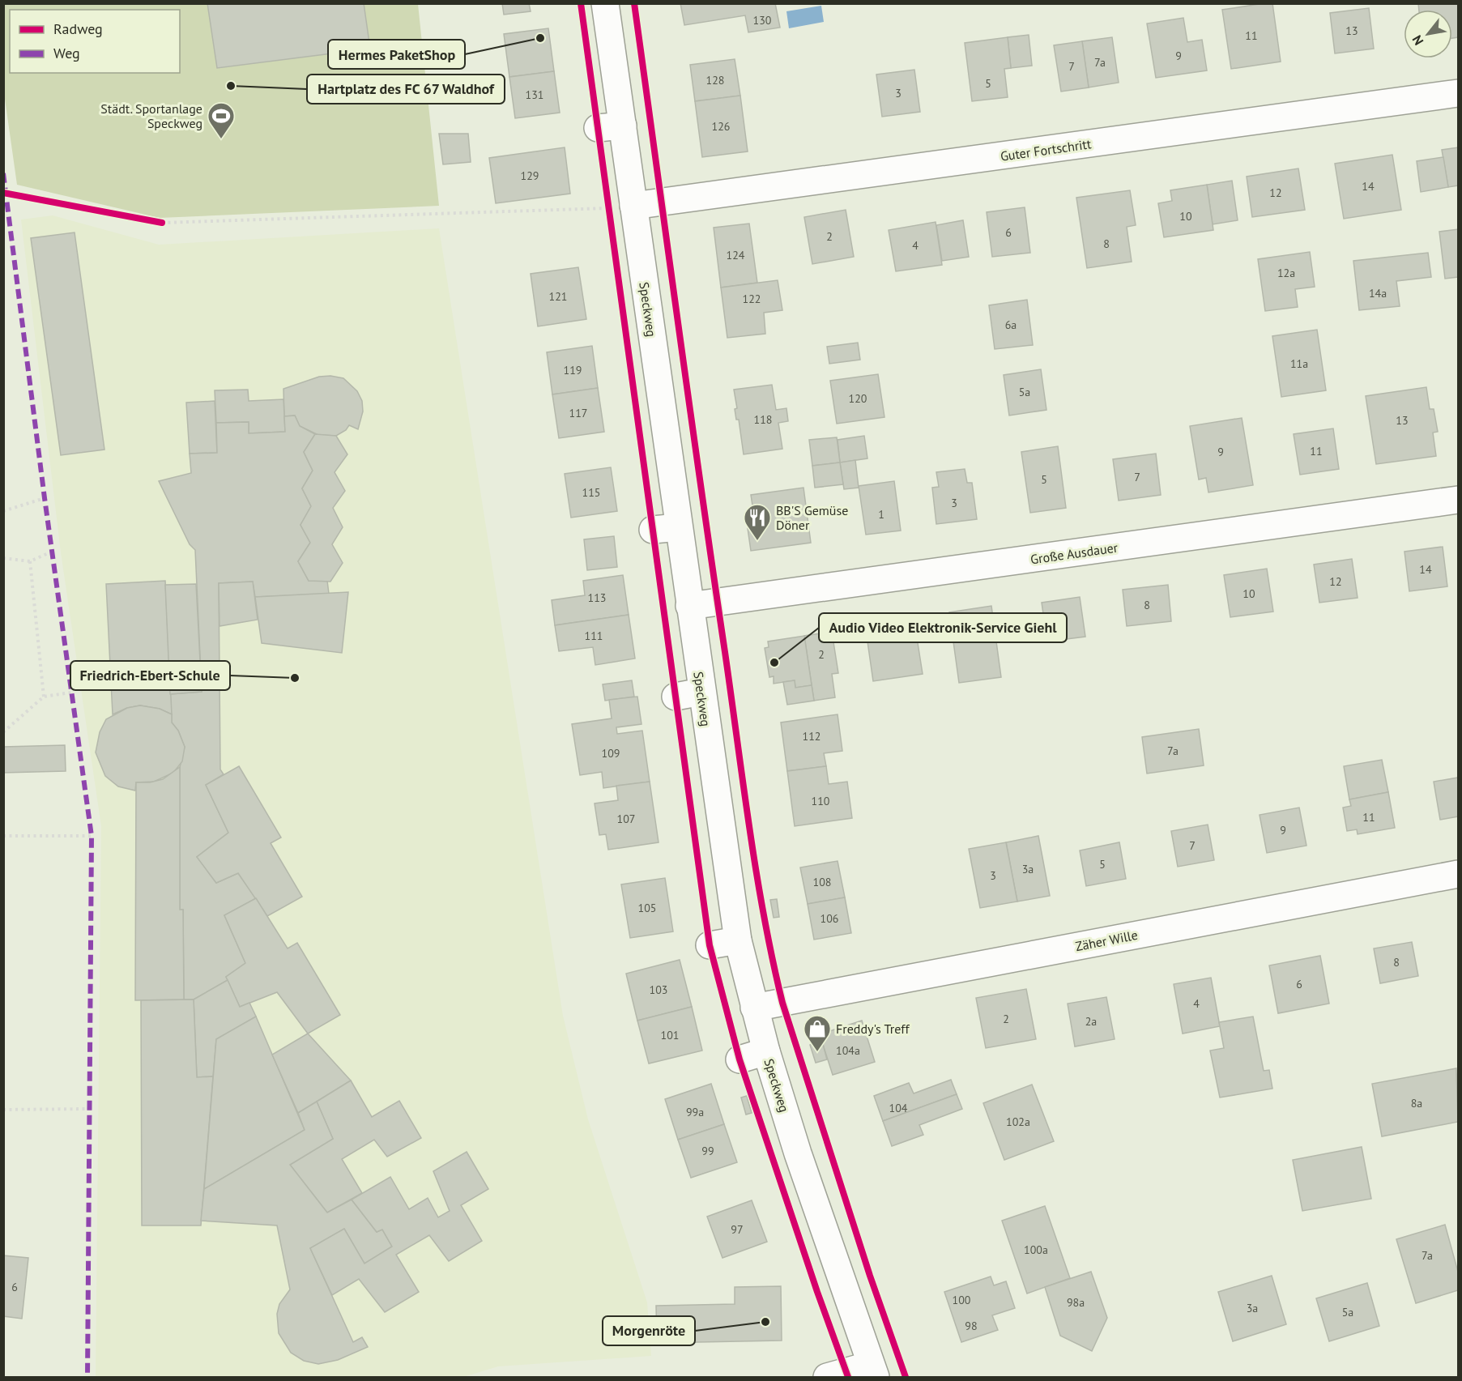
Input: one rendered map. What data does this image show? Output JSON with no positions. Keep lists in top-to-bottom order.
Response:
{
  "streets": {
    "street": [
      "Guter Fortschritt",
      "Speckweg",
      "Große Ausdauer",
      "Zäher Wille"
    ]
  },
  "crossings": [
    ["Guter Fortschritt", "Speckweg"],
    ["Speckweg", "Große Ausdauer"],
    ["Speckweg", "Zäher Wille"]
  ],
  "places": {
    "other": [
      "Hermes PaketShop",
      "Hartplatz des FC 67 Waldhof",
      "Audio Video Elektronik-Service Giehl",
      "Friedrich-Ebert-Schule",
      "Morgenröte"
    ],
    "sports": ["Städt. Sportanlage Speckweg"],
    "restaurant": ["BB'S Gemüse Döner"],
    "shop": ["Freddy's Treff"]
  },
  "house_numbers": [
    "130",
    "13",
    "11",
    "9",
    "7a",
    "7",
    "128",
    "5",
    "3",
    "131",
    "126",
    "129",
    "14",
    "12",
    "10",
    "6",
    "2",
    "8",
    "4",
    "124",
    "12a",
    "14a",
    "121",
    "122",
    "6a",
    "11a",
    "119",
    "5a",
    "120",
    "117",
    "118",
    "13",
    "11",
    "9",
    "7",
    "5",
    "115",
    "3",
    "1",
    "14",
    "12",
    "10",
    "113",
    "8",
    "111",
    "2",
    "112",
    "7a",
    "109",
    "110",
    "11",
    "107",
    "9",
    "7",
    "5",
    "3a",
    "3",
    "108",
    "105",
    "106",
    "8",
    "6",
    "103",
    "4",
    "2",
    "2a",
    "101",
    "104a",
    "8a",
    "104",
    "99a",
    "102a",
    "99",
    "97",
    "100a",
    "7a",
    "6",
    "100",
    "98a",
    "3a",
    "5a",
    "98"
  ],
  "legend": ["Radweg", "Weg"],
  "north": "bottom left"
}
